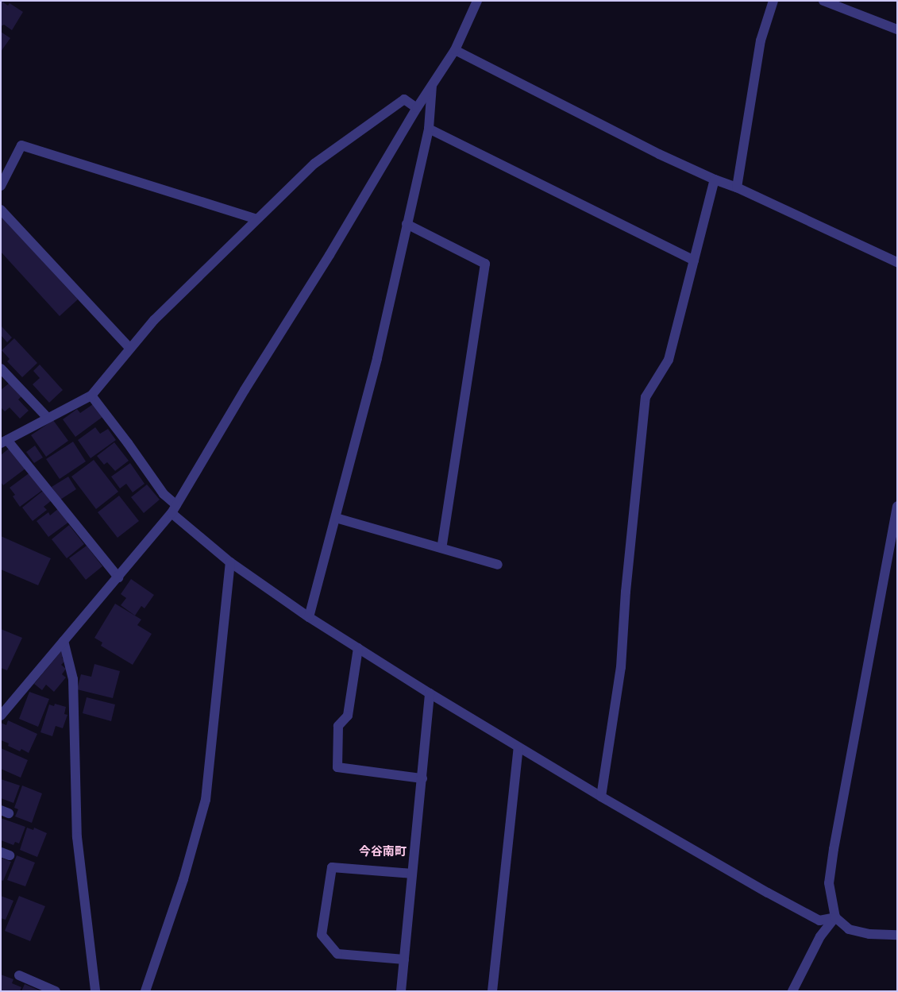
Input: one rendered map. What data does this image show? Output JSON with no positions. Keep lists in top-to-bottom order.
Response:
{
  "districts": ["今谷南町"]
}
